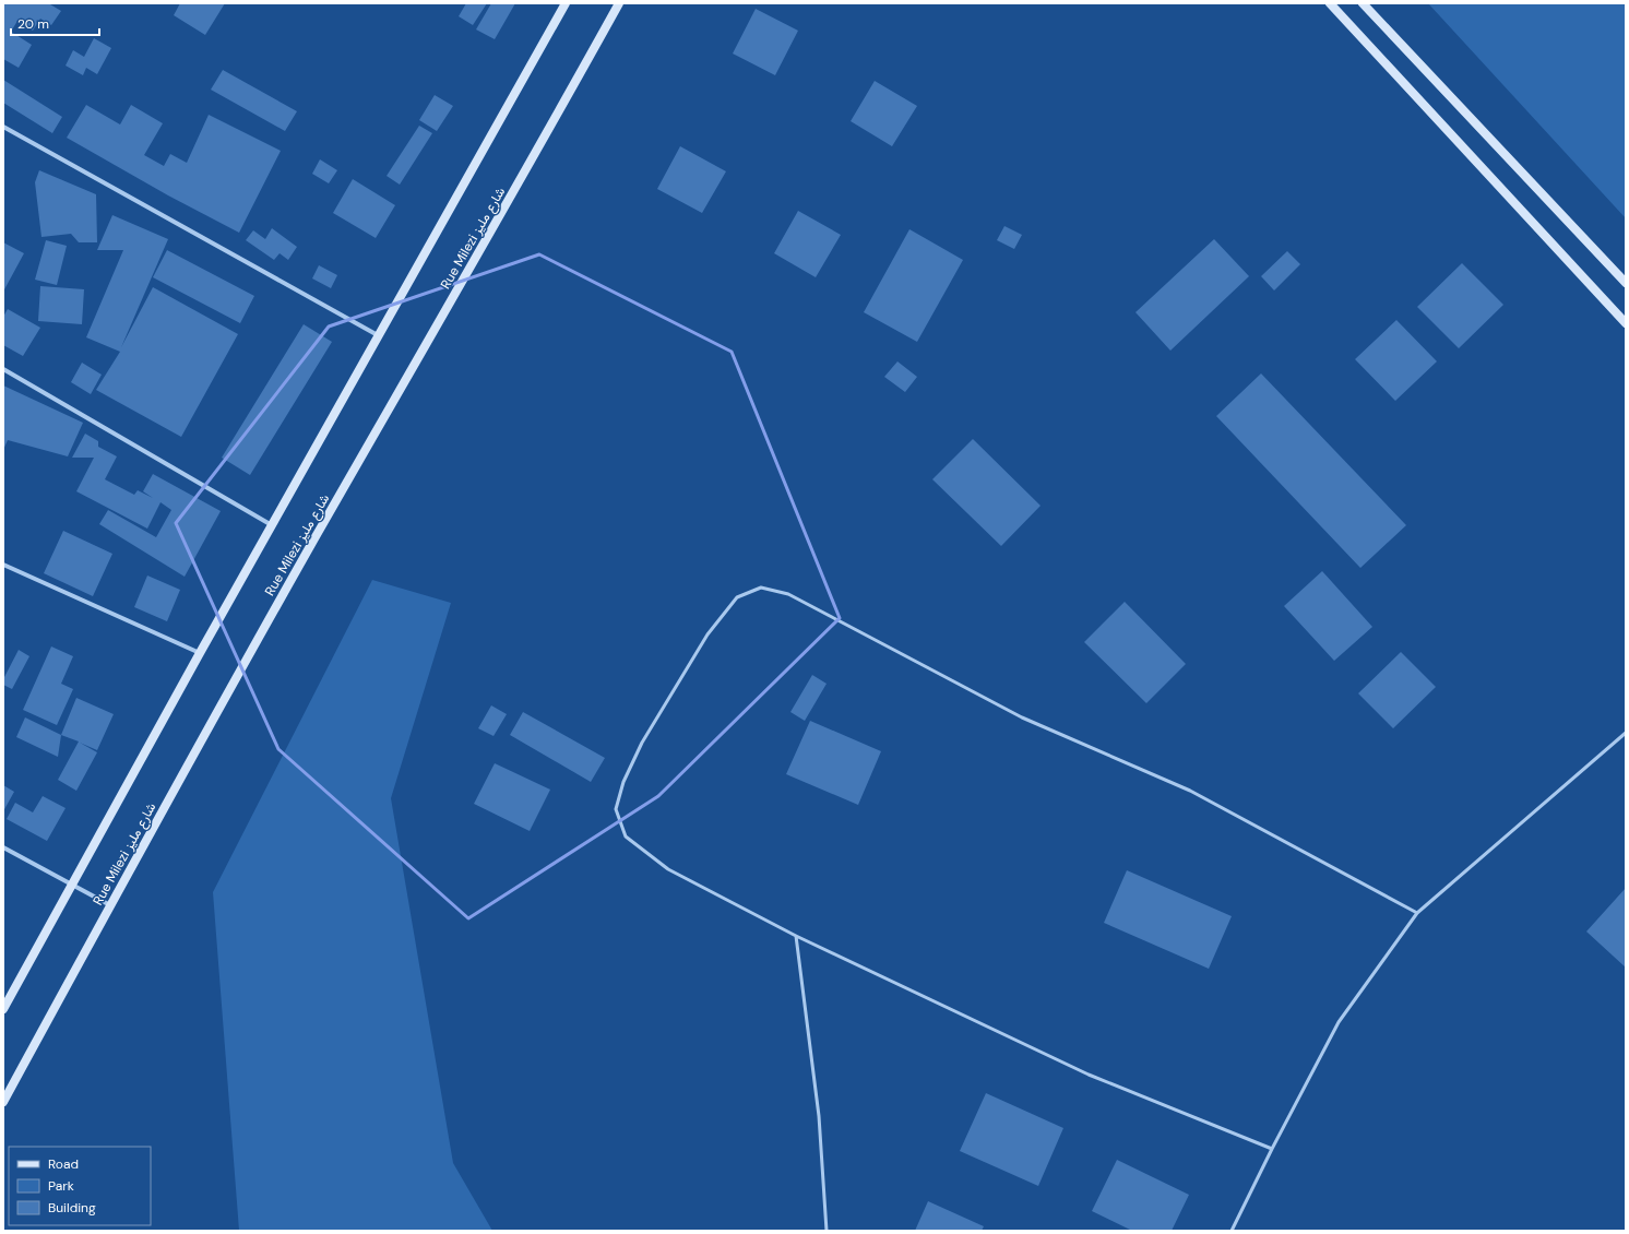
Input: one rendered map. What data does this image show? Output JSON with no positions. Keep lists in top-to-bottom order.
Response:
{
  "streets": {
    "street": ["Rue Milezi شارع مليز"]
  },
  "legend": ["Road", "Park", "Building"],
  "scale_bar": "20 m"
}
